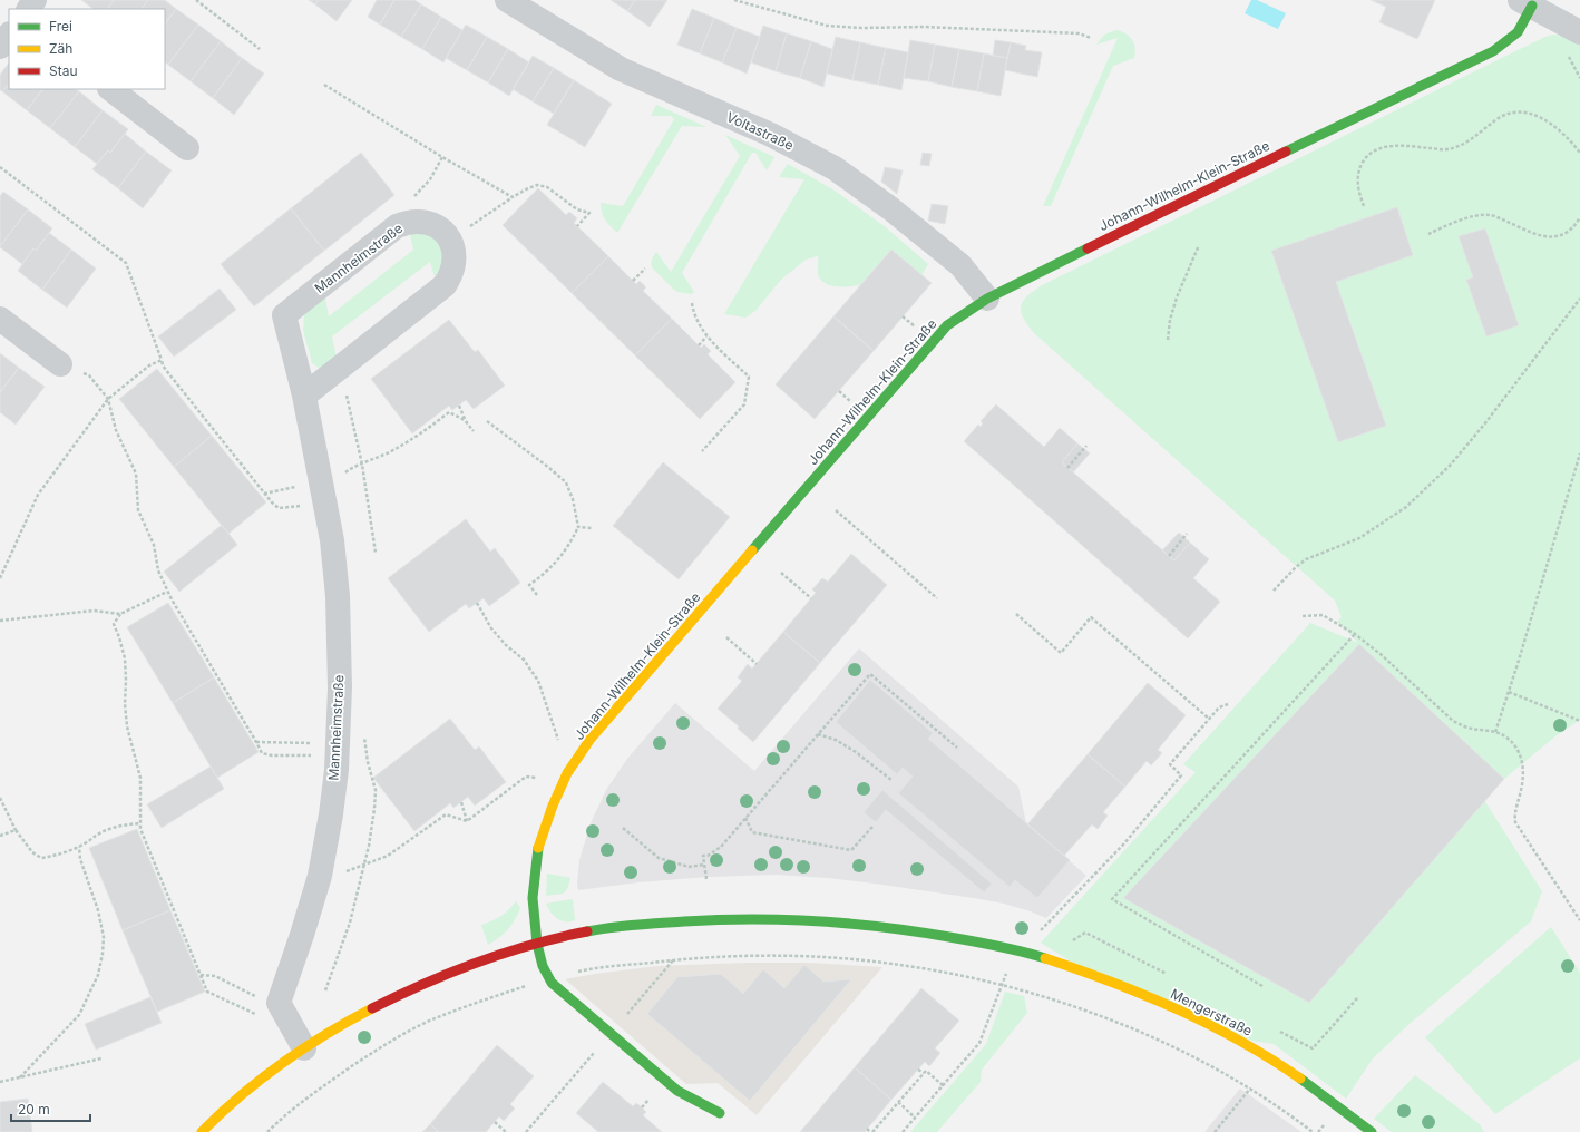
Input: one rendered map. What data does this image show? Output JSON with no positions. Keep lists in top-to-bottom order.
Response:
{
  "streets": {
    "street": [
      "Voltastraße",
      "Johann-Wilhelm-Klein-Straße",
      "Mannheimstraße",
      "Mengerstraße"
    ]
  },
  "crossings": [
    ["Voltastraße", "Johann-Wilhelm-Klein-Straße"],
    ["Johann-Wilhelm-Klein-Straße", "Mengerstraße"]
  ],
  "legend": ["Frei", "Zäh", "Stau"],
  "scale_bar": "20 m"
}
